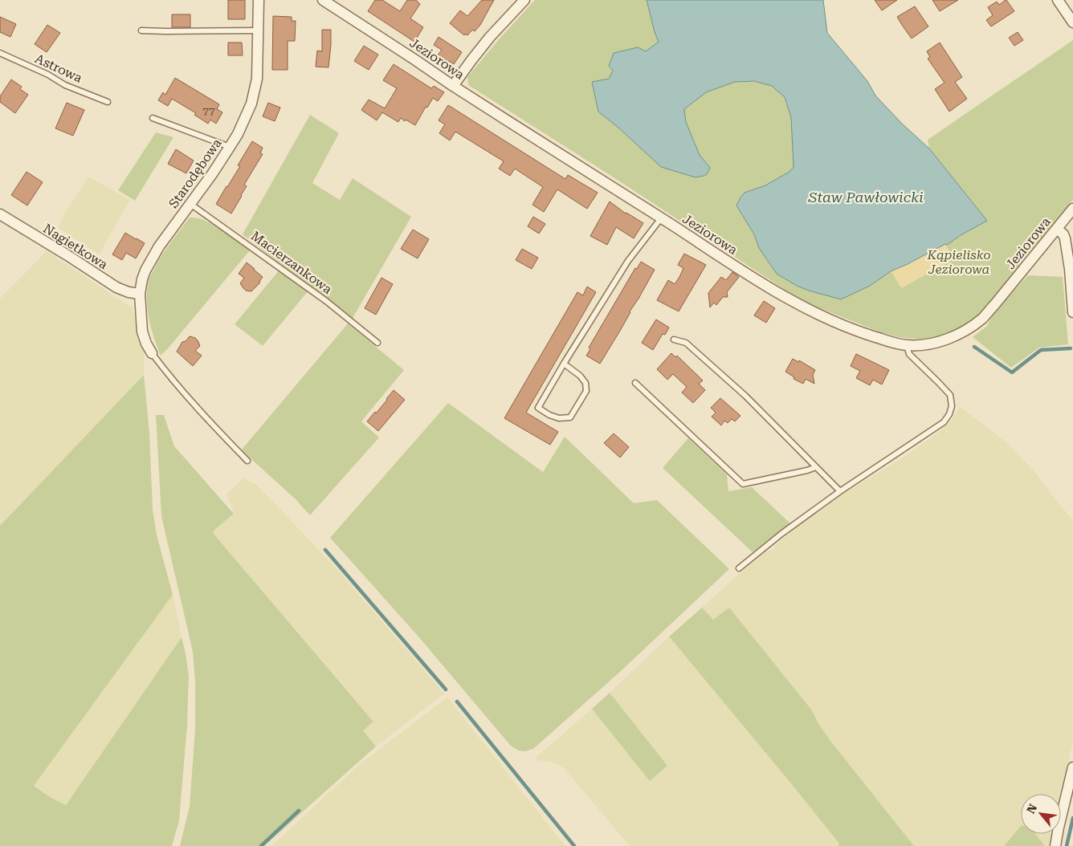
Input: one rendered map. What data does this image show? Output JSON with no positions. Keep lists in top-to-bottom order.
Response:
{
  "streets": {
    "street": ["Jeziorowa", "Starodębowa", "Nagietkowa"],
    "lane": ["Astrowa", "Macierzankowa"]
  },
  "crossings": [
    ["Starodębowa", "Nagietkowa"],
    ["Starodębowa", "Macierzankowa"]
  ],
  "water": ["Staw Pawłowicki"],
  "parks": ["Kąpielisko Jeziorowa"],
  "house_numbers": ["77"],
  "north": "top left"
}
